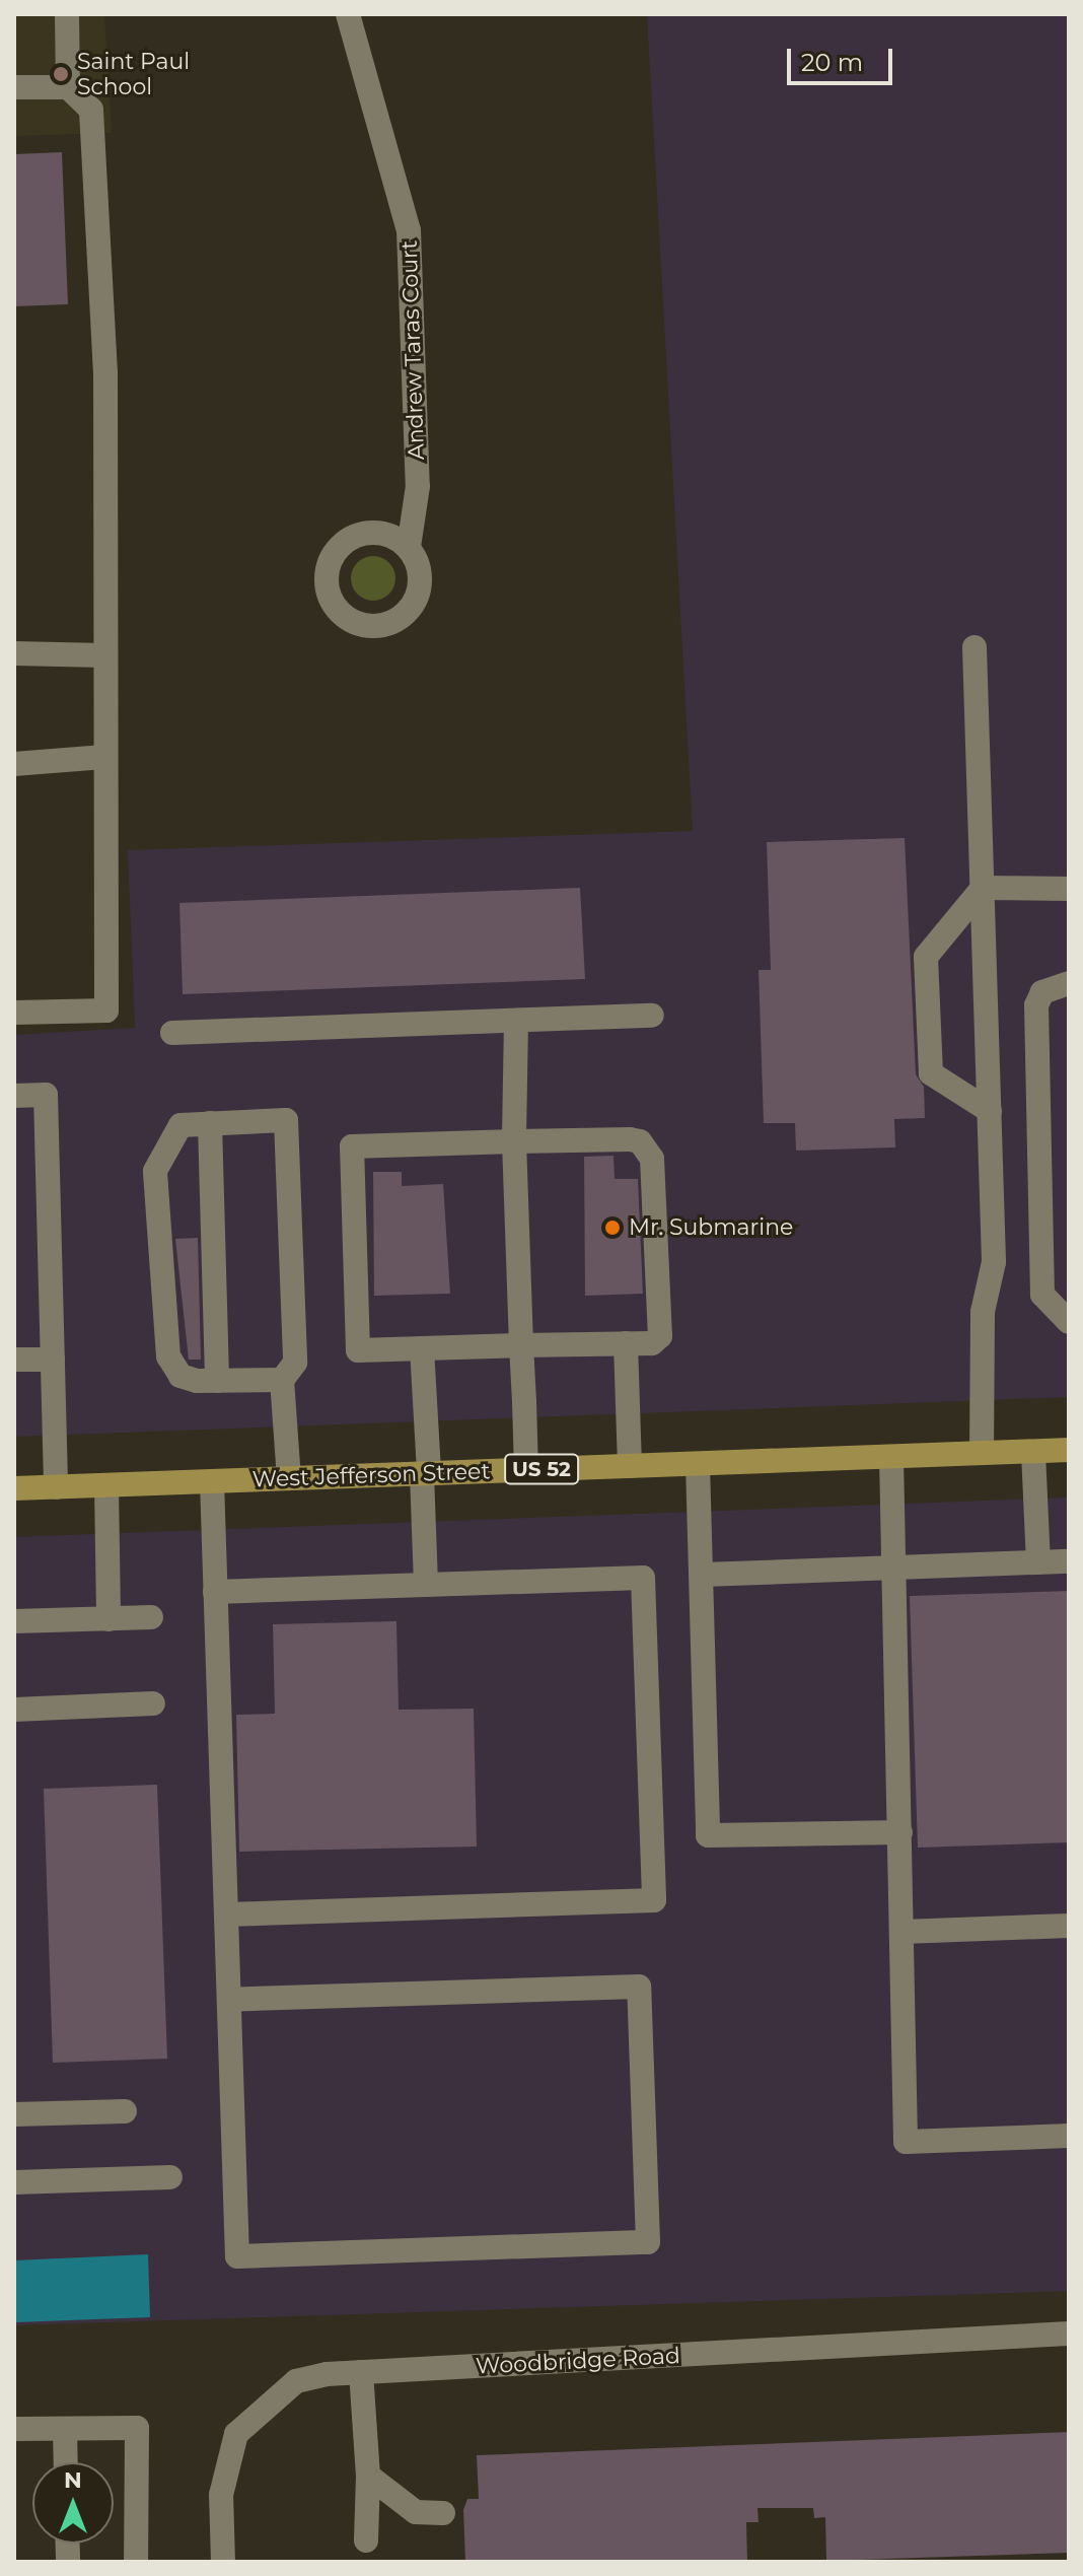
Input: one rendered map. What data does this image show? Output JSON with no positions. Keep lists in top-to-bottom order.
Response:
{
  "streets": {
    "main road": ["US 52", "West Jefferson Street"],
    "street": ["Andrew Taras Court", "Woodbridge Road"]
  },
  "places": ["Saint Paul School", "Mr. Submarine"],
  "scale_bar": "20 m",
  "north": "top"
}
